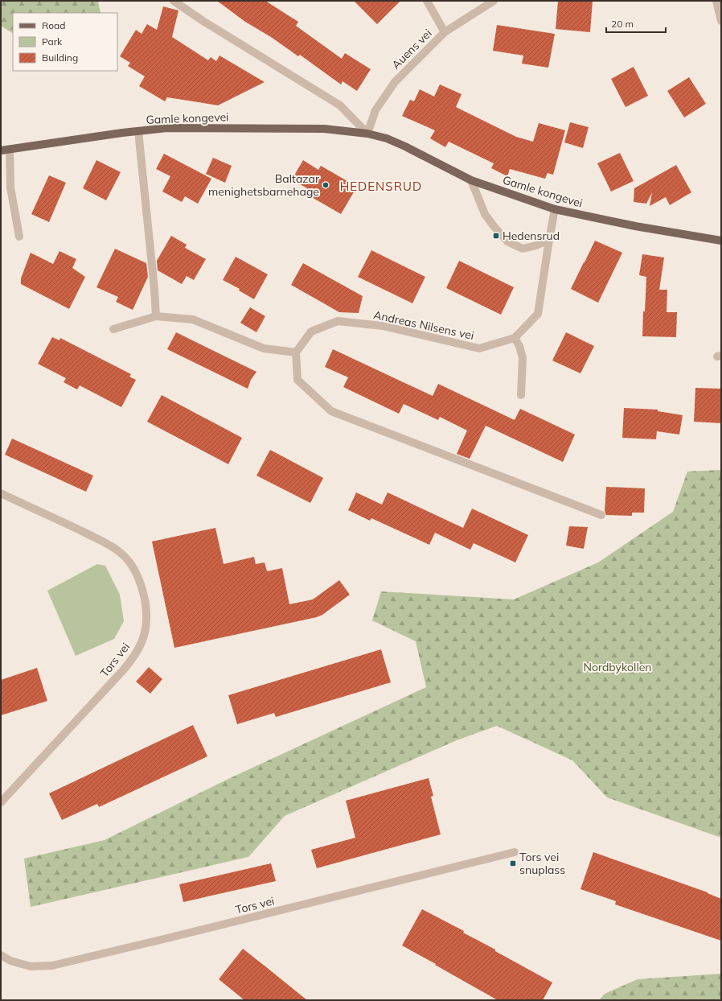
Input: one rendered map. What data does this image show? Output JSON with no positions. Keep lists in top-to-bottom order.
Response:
{
  "streets": {
    "main road": ["Gamle kongevei"],
    "street": ["Auens vei", "Andreas Nilsens vei", "Tors vei"]
  },
  "crossings": [
    ["Auens vei", "Gamle kongevei"],
    ["Gamle kongevei", "Andreas Nilsens vei"]
  ],
  "districts": ["HEDENSRUD"],
  "parks": ["Nordbykollen"],
  "places": {
    "other": ["Baltazar menighetsbarnehage"],
    "transit": ["Hedensrud", "Tors vei snuplass"]
  },
  "legend": ["Road", "Park", "Building"],
  "scale_bar": "20 m"
}
